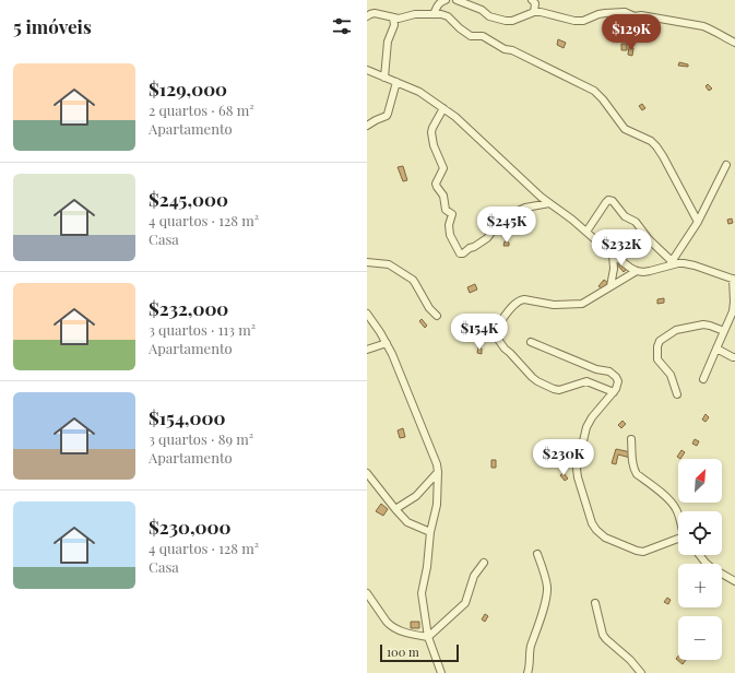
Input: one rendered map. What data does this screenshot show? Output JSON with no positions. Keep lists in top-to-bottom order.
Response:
{
  "scale_bar": "100 m",
  "north": "top right",
  "page": {
    "heading": "5 imóveis",
    "price": [
      "$129K",
      "$245K",
      "$232K",
      "$154K",
      "$230K"
    ],
    "list": [
      {
        "name": "$129,000",
        "note": "2 quartos · 68 m² · Apartamento"
      },
      {
        "name": "$245,000",
        "note": "4 quartos · 128 m² · Casa"
      },
      {
        "name": "$232,000",
        "note": "3 quartos · 113 m² · Apartamento"
      },
      {
        "name": "$154,000",
        "note": "3 quartos · 89 m² · Apartamento"
      },
      {
        "name": "$230,000",
        "note": "4 quartos · 128 m² · Casa"
      }
    ],
    "map_buttons": ["+", "−"],
    "scale": "100 m"
  }
}
